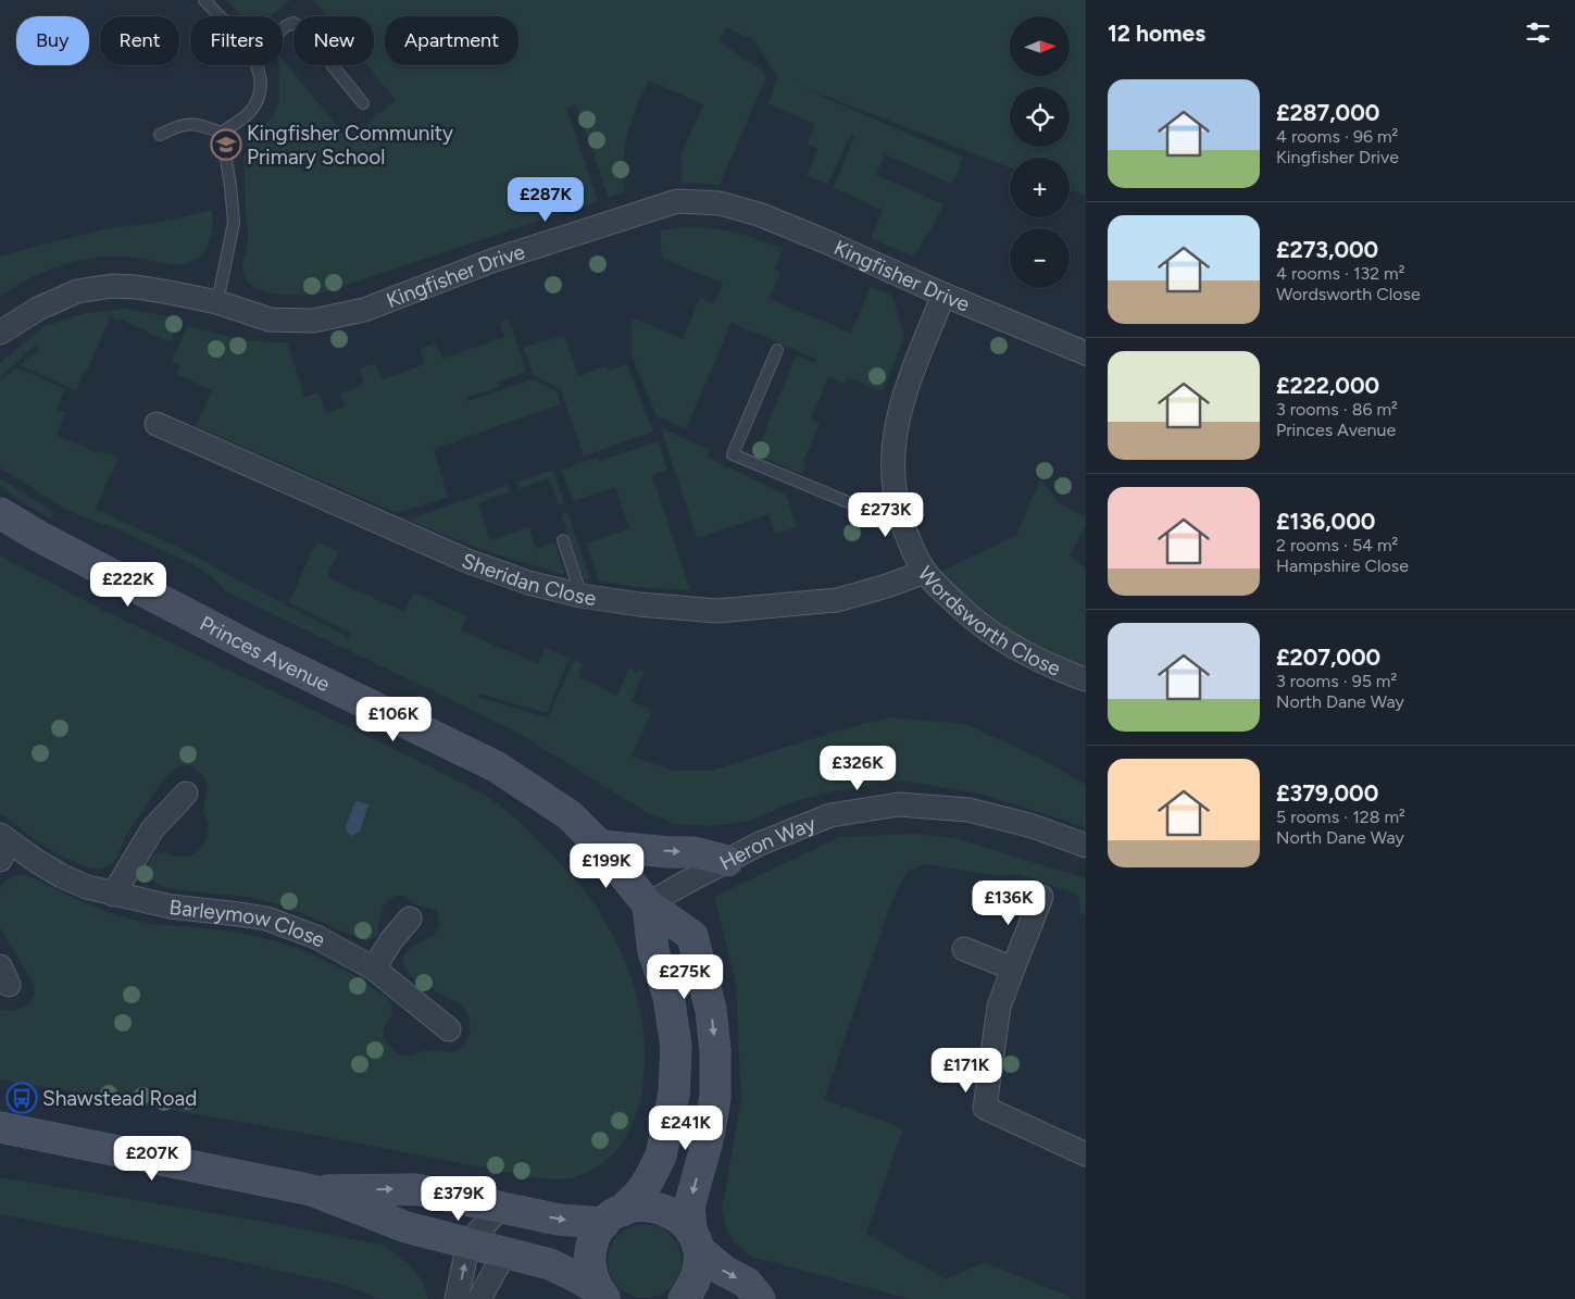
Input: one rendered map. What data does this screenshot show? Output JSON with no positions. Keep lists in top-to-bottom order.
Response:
{
  "streets": {
    "street": [
      "Kingfisher Drive",
      "Sheridan Close",
      "Wordsworth Close",
      "Princes Avenue",
      "Heron Way",
      "Barleymow Close"
    ]
  },
  "crossings": [
    ["Kingfisher Drive", "Wordsworth Close"],
    ["Sheridan Close", "Wordsworth Close"],
    ["Princes Avenue", "Heron Way"]
  ],
  "places": {
    "school or university": ["Kingfisher Community Primary School"],
    "bus stop": ["Shawstead Road"]
  },
  "north": "right",
  "page": {
    "heading": "12 homes",
    "map_buttons": ["+", "−"],
    "chip": [
      "Buy",
      "Rent",
      "Filters",
      "New",
      "Apartment"
    ],
    "list": [
      {
        "name": "£287,000",
        "note": "4 rooms · 96 m² · Kingfisher Drive"
      },
      {
        "name": "£273,000",
        "note": "4 rooms · 132 m² · Wordsworth Close"
      },
      {
        "name": "£222,000",
        "note": "3 rooms · 86 m² · Princes Avenue"
      },
      {
        "name": "£136,000",
        "note": "2 rooms · 54 m² · Hampshire Close"
      },
      {
        "name": "£207,000",
        "note": "3 rooms · 95 m² · North Dane Way"
      },
      {
        "name": "£379,000",
        "note": "5 rooms · 128 m² · North Dane Way"
      }
    ],
    "price": [
      "£287K",
      "£273K",
      "£222K",
      "£106K",
      "£326K",
      "£199K",
      "£136K",
      "£275K",
      "£171K",
      "£241K",
      "£207K",
      "£379K"
    ]
  }
}
